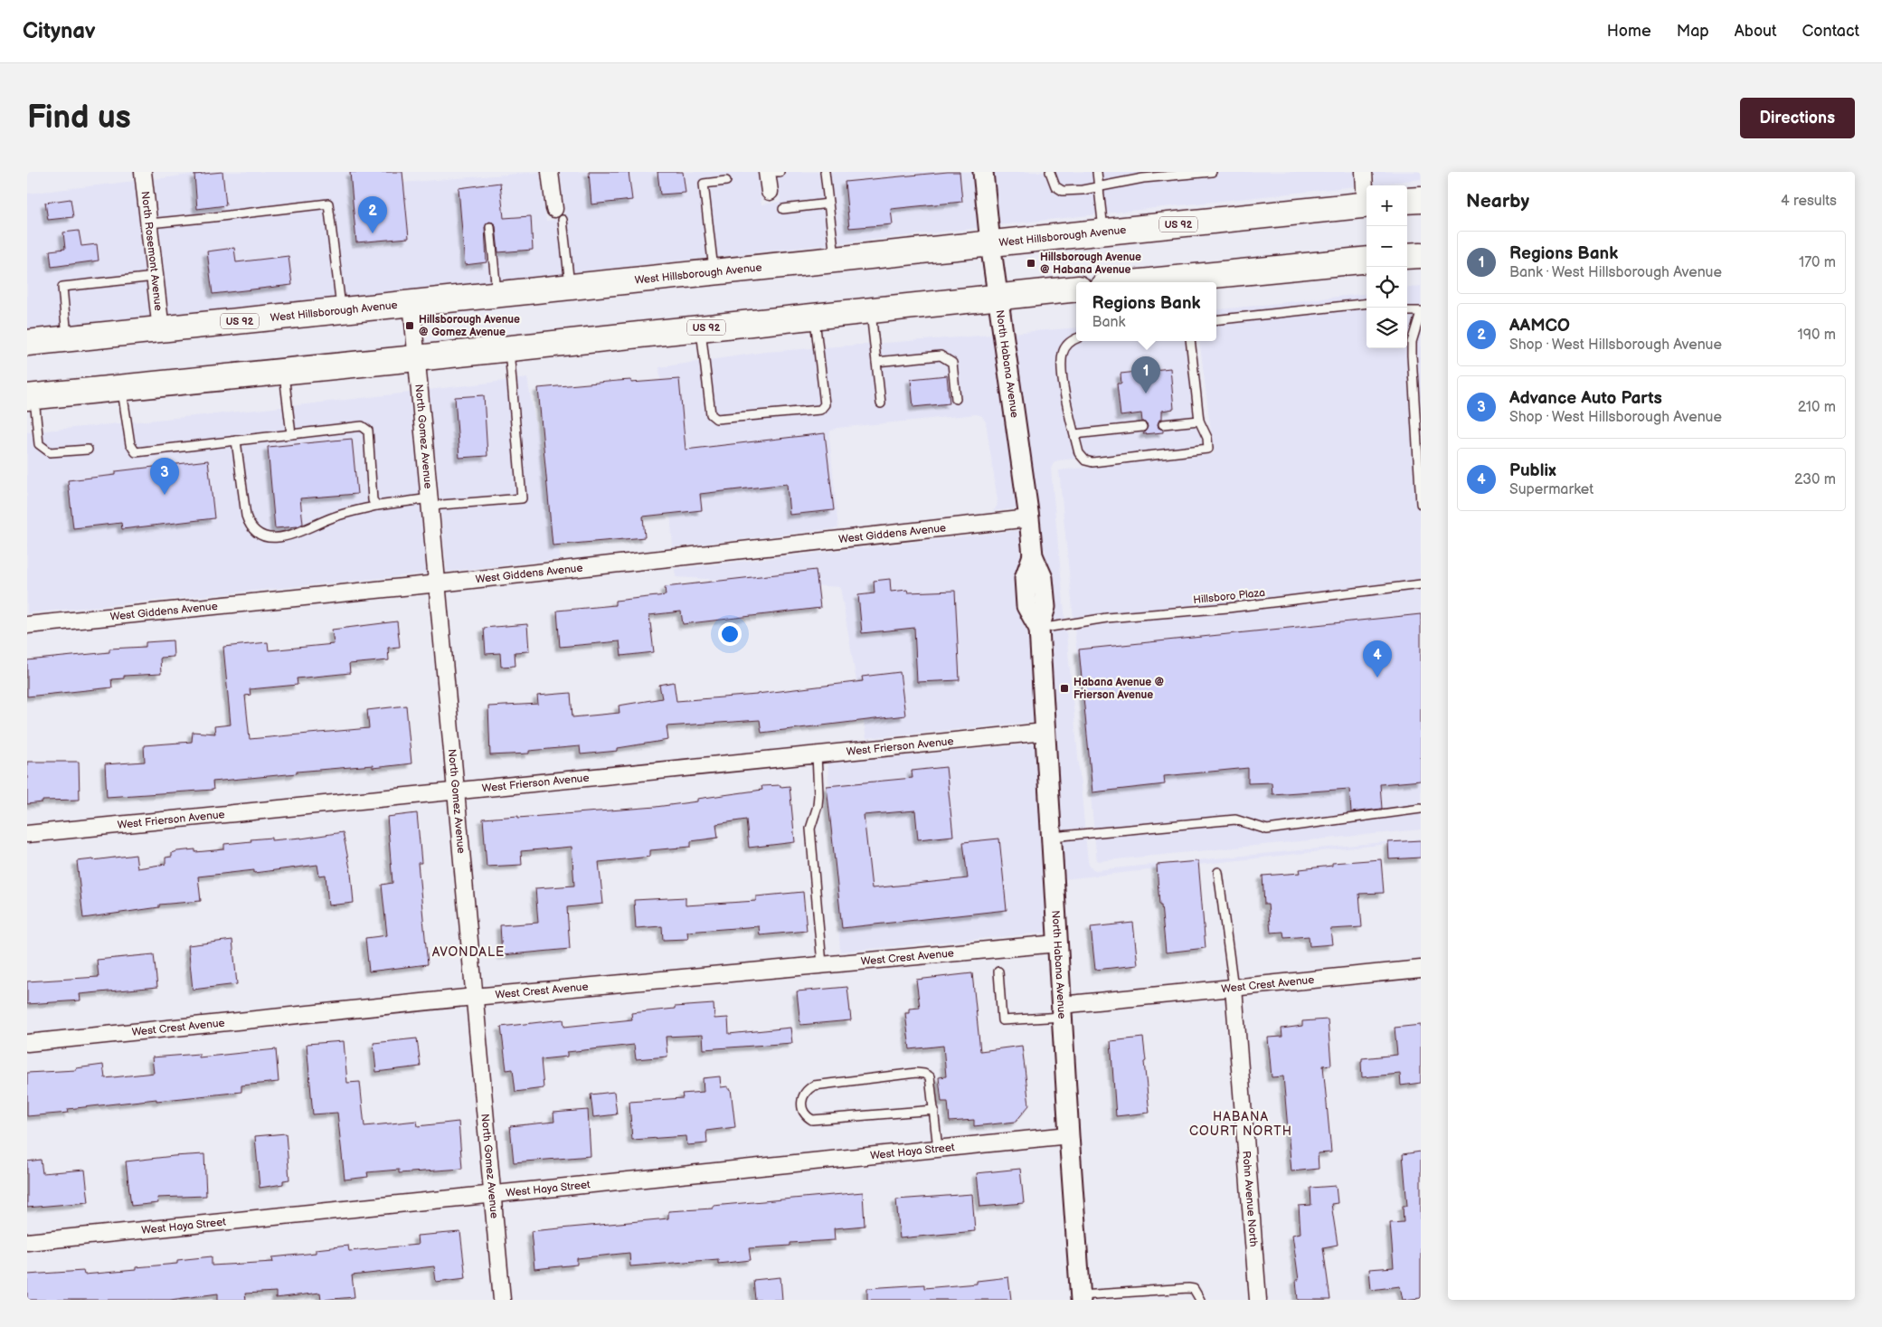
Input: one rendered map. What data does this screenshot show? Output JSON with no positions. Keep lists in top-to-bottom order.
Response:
{
  "streets": {
    "main road": ["US 92", "West Hillsborough Avenue"],
    "street": [
      "North Rosemont Avenue",
      "North Habana Avenue",
      "North Gomez Avenue",
      "West Giddens Avenue",
      "West Frierson Avenue",
      "West Crest Avenue",
      "West Haya Street",
      "Rohn Avenue North"
    ],
    "lane": ["Hillsboro Plaza"]
  },
  "crossings": [
    ["US 92", "North Habana Avenue"],
    ["US 92", "North Gomez Avenue"],
    ["West Hillsborough Avenue", "North Rosemont Avenue"],
    ["West Hillsborough Avenue", "North Habana Avenue"],
    ["West Hillsborough Avenue", "North Gomez Avenue"],
    ["North Habana Avenue", "West Giddens Avenue"],
    ["North Habana Avenue", "Hillsboro Plaza"],
    ["North Habana Avenue", "West Frierson Avenue"],
    ["North Habana Avenue", "West Crest Avenue"],
    ["North Habana Avenue", "West Haya Street"],
    ["North Gomez Avenue", "West Giddens Avenue"],
    ["North Gomez Avenue", "West Frierson Avenue"],
    ["North Gomez Avenue", "West Crest Avenue"],
    ["North Gomez Avenue", "West Haya Street"],
    ["West Crest Avenue", "Rohn Avenue North"]
  ],
  "districts": ["AVONDALE", "HABANA COURT NORTH"],
  "places": {
    "transit": ["Hillsborough Avenue @ Habana Avenue", "Hillsborough Avenue @ Gomez Avenue", "Habana Avenue @ Frierson Avenue"]
  },
  "page": {
    "header": "Citynav",
    "nav": [
      "Home",
      "Map",
      "About",
      "Contact"
    ],
    "buttons": "Directions",
    "title": "Find us",
    "heading": ["Nearby", "4 results"],
    "map_buttons": ["+", "−"],
    "pins": [
      "2",
      "1",
      "3",
      "4"
    ],
    "list": [
      {
        "mark": "1",
        "name": "Regions Bank",
        "note": "Bank · West Hillsborough Avenue",
        "value": "170 m"
      },
      {
        "mark": "2",
        "name": "AAMCO",
        "note": "Shop · West Hillsborough Avenue",
        "value": "190 m"
      },
      {
        "mark": "3",
        "name": "Advance Auto Parts",
        "note": "Shop · West Hillsborough Avenue",
        "value": "210 m"
      },
      {
        "mark": "4",
        "name": "Publix",
        "note": "Supermarket",
        "value": "230 m"
      }
    ],
    "popup": ["Regions Bank", "Bank"]
  }
}
